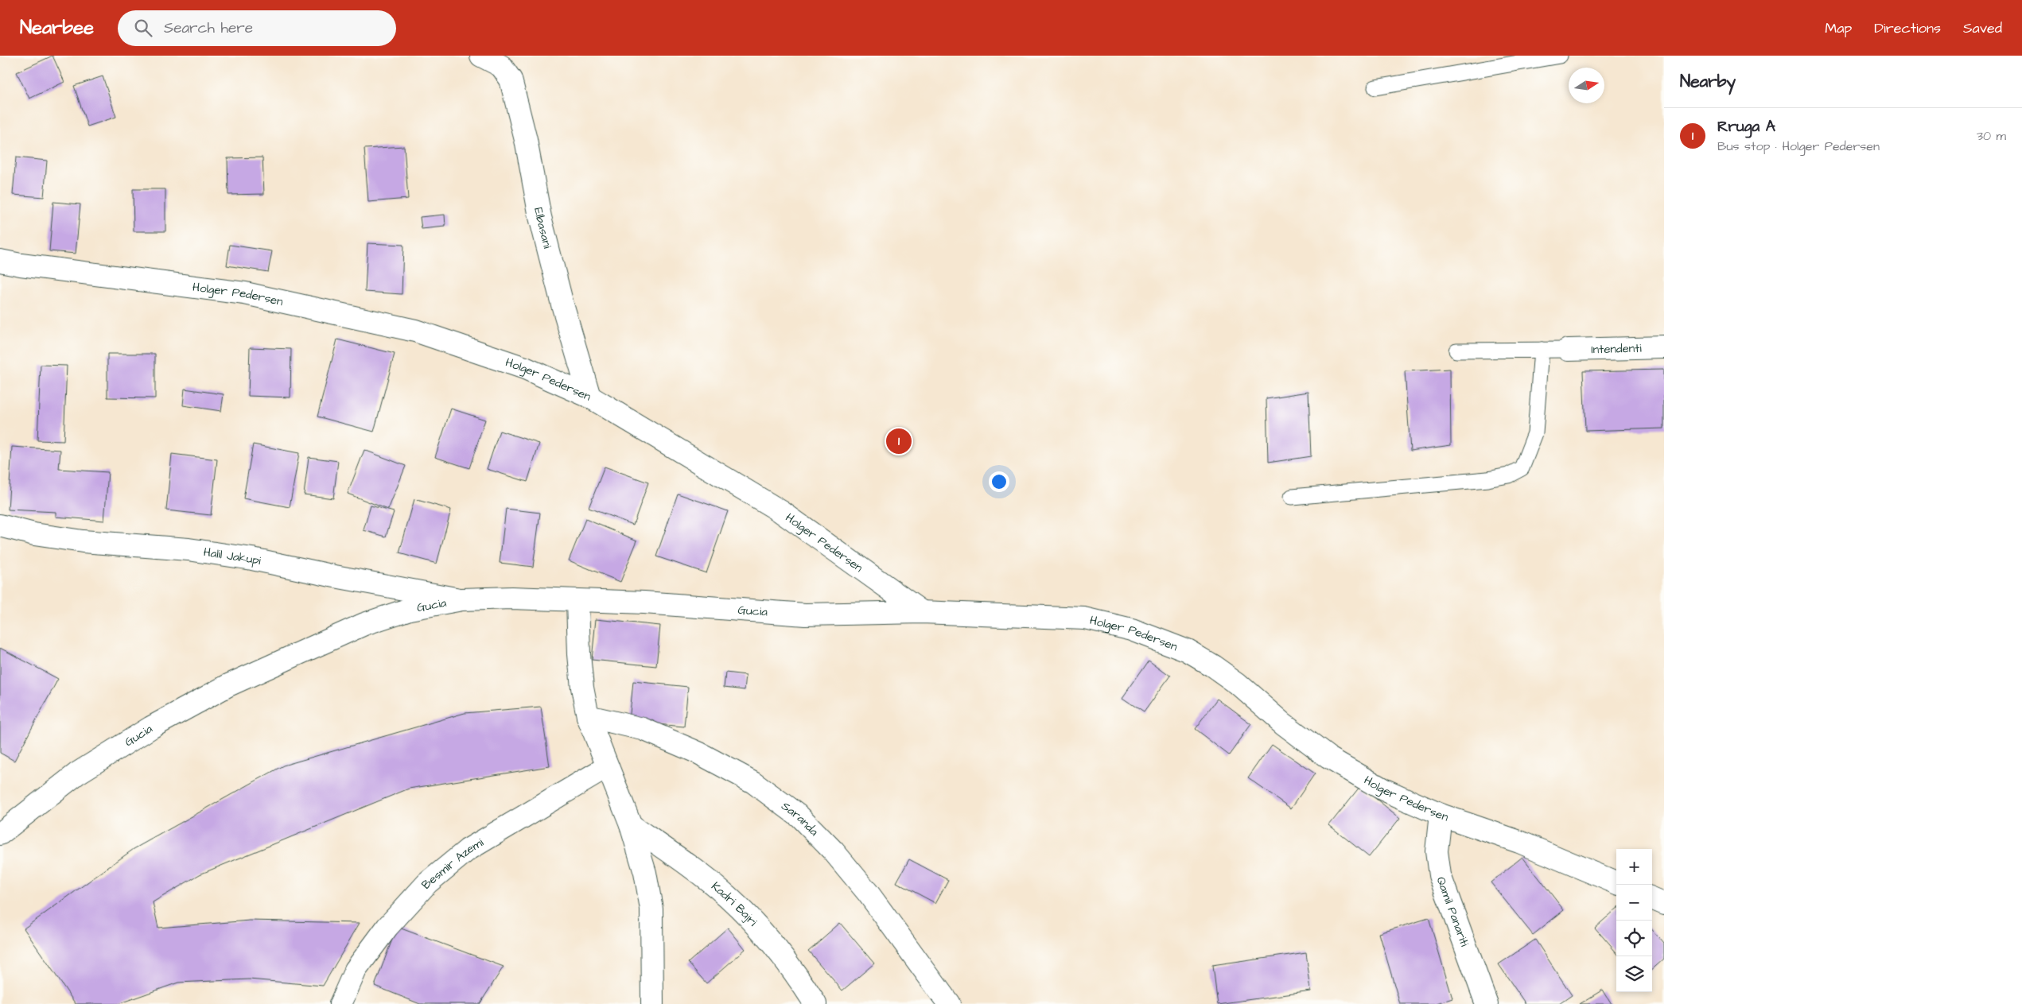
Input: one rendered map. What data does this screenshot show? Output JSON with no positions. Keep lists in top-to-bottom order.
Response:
{
  "streets": {
    "street": [
      "Elbasani",
      "Holger Pedersen",
      "Intendenti",
      "Halil Jakupi",
      "Gucia",
      "Saranda",
      "Besmir Azemi",
      "Kadri Bajri",
      "Qamil Panariti"
    ]
  },
  "crossings": [
    ["Elbasani", "Holger Pedersen"],
    ["Holger Pedersen", "Gucia"],
    ["Holger Pedersen", "Qamil Panariti"],
    ["Halil Jakupi", "Gucia"]
  ],
  "north": "right",
  "page": {
    "header": "Nearbee",
    "search": "Search here",
    "nav": ["Map", "Directions", "Saved"],
    "heading": "Nearby",
    "list": [
      {
        "mark": "1",
        "name": "Rruga A",
        "note": "Bus stop · Holger Pedersen",
        "value": "30 m"
      }
    ],
    "pins": "1",
    "map_buttons": ["+", "−"]
  }
}
